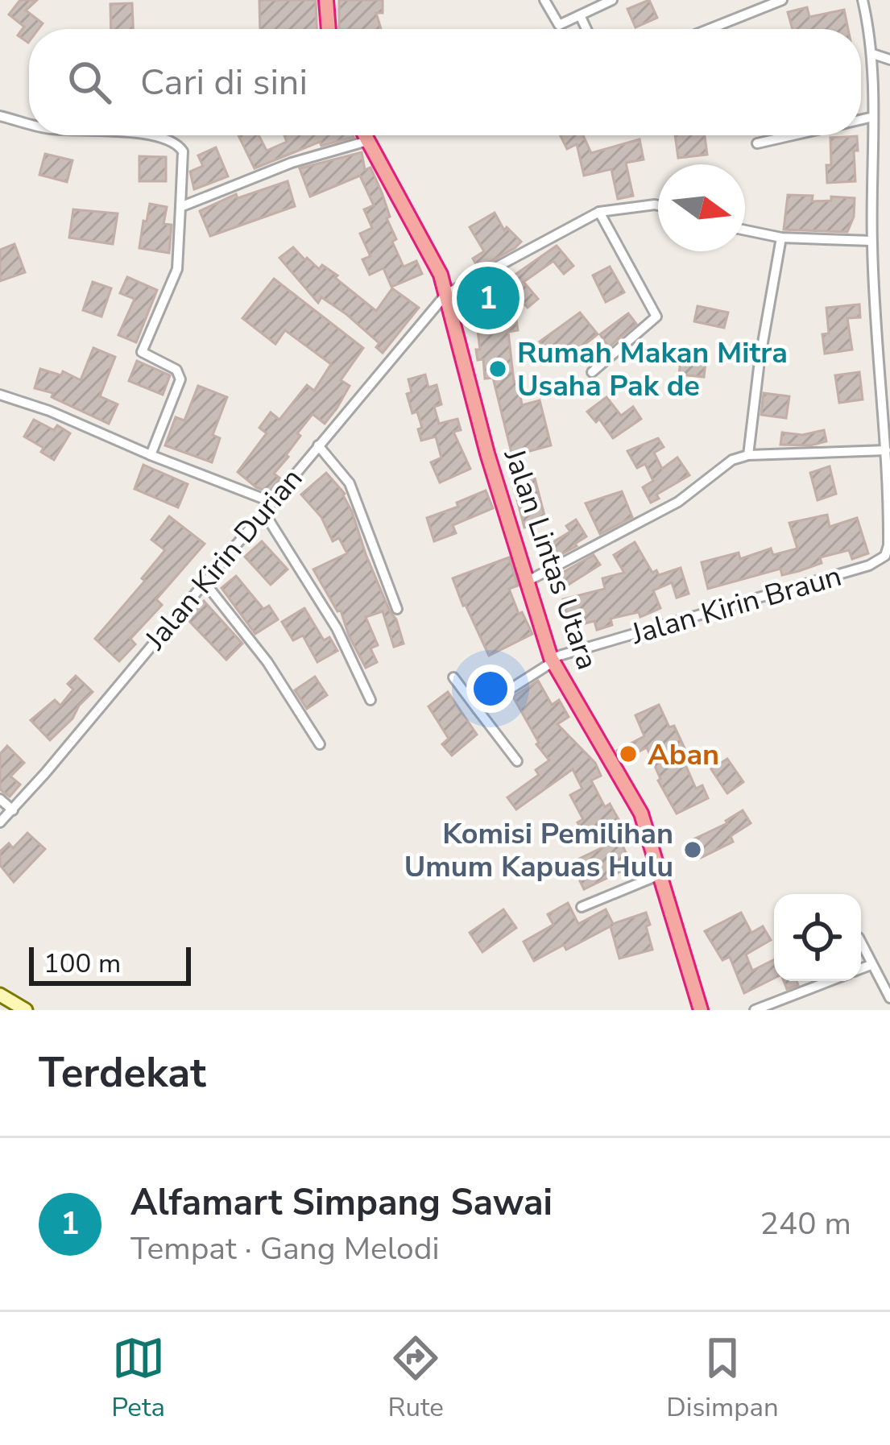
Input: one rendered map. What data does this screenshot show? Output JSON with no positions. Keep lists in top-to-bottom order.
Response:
{
  "streets": {
    "highway": ["Jalan Lintas Utara"],
    "street": ["Jalan Kirin Durian", "Jalan Kirin Braun"]
  },
  "crossings": [
    ["Jalan Kirin Durian", "Jalan Lintas Utara"],
    ["Jalan Lintas Utara", "Jalan Kirin Braun"]
  ],
  "places": ["Rumah Makan Mitra Usaha Pak de", "Aban", "Komisi Pemilihan Umum Kapuas Hulu"],
  "scale_bar": "100 m",
  "north": "right",
  "page": {
    "search": "Cari di sini",
    "pins": "1",
    "scale": "100 m",
    "heading": "Terdekat",
    "list": [
      {
        "mark": "1",
        "name": "Alfamart Simpang Sawai",
        "note": "Tempat · Gang Melodi",
        "value": "240 m"
      }
    ],
    "nav": ["Peta", "Rute", "Disimpan"]
  }
}
